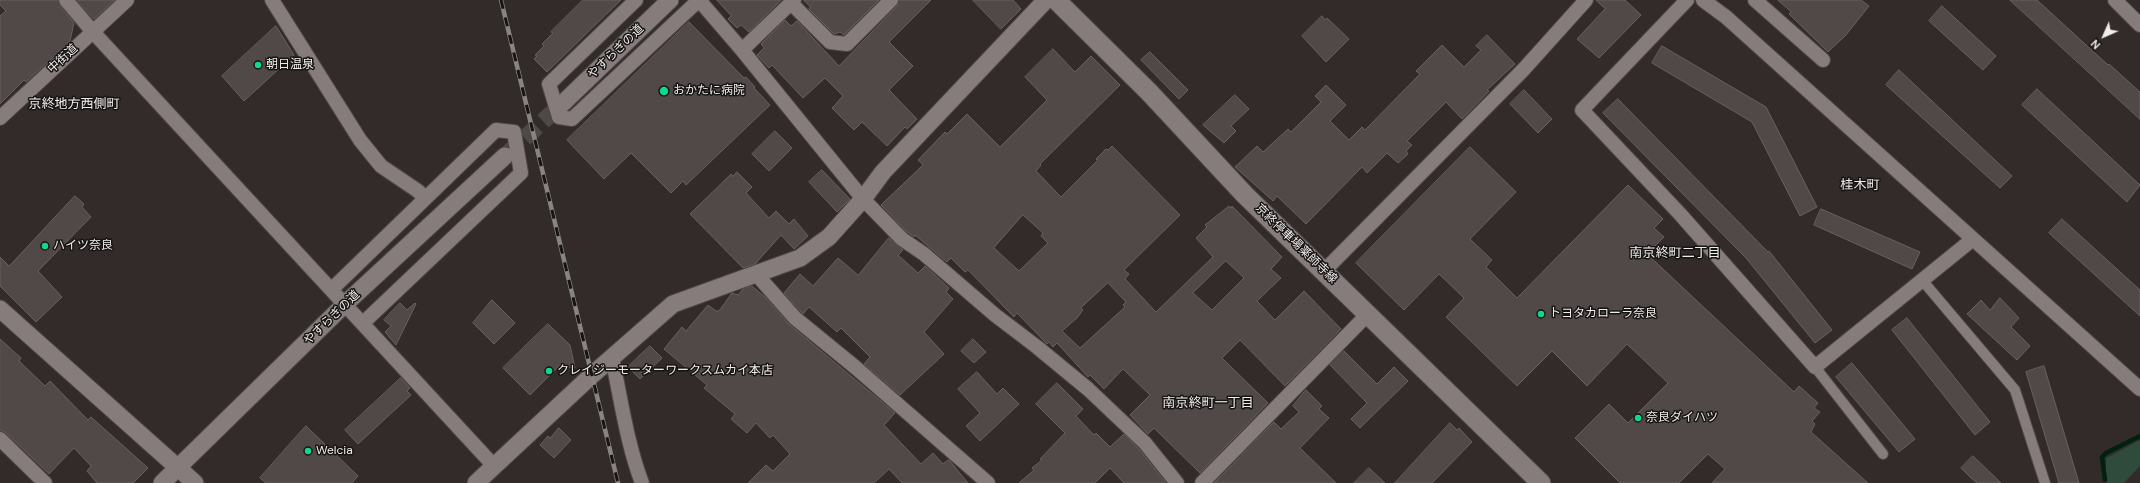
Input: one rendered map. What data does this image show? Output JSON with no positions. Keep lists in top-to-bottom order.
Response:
{
  "streets": {
    "main road": ["京終停車場薬師寺線"],
    "street": ["やすらぎの道", "中街道"]
  },
  "districts": [
    "京終地方西側町",
    "桂木町",
    "南京終町二丁目",
    "南京終町一丁目"
  ],
  "places": [
    "朝日温泉",
    "おかたに病院",
    "ハイツ奈良",
    "トヨタカローラ奈良",
    "クレイジーモーターワークスムカイ本店",
    "奈良ダイハツ",
    "Welcia"
  ],
  "north": "bottom left"
}
